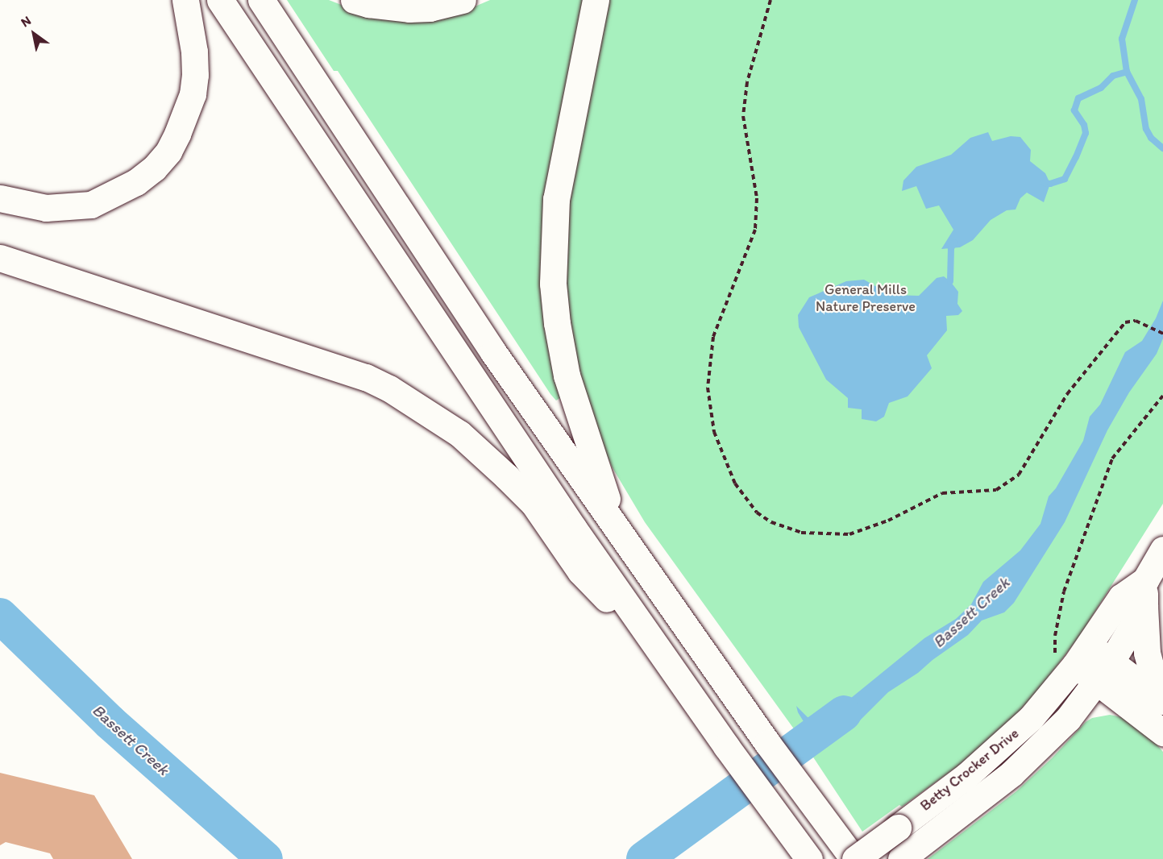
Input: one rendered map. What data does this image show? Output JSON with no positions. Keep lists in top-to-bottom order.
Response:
{
  "streets": {
    "main road": ["Betty Crocker Drive"]
  },
  "water": ["Bassett Creek"],
  "parks": ["General Mills Nature Preserve"],
  "north": "top left"
}
